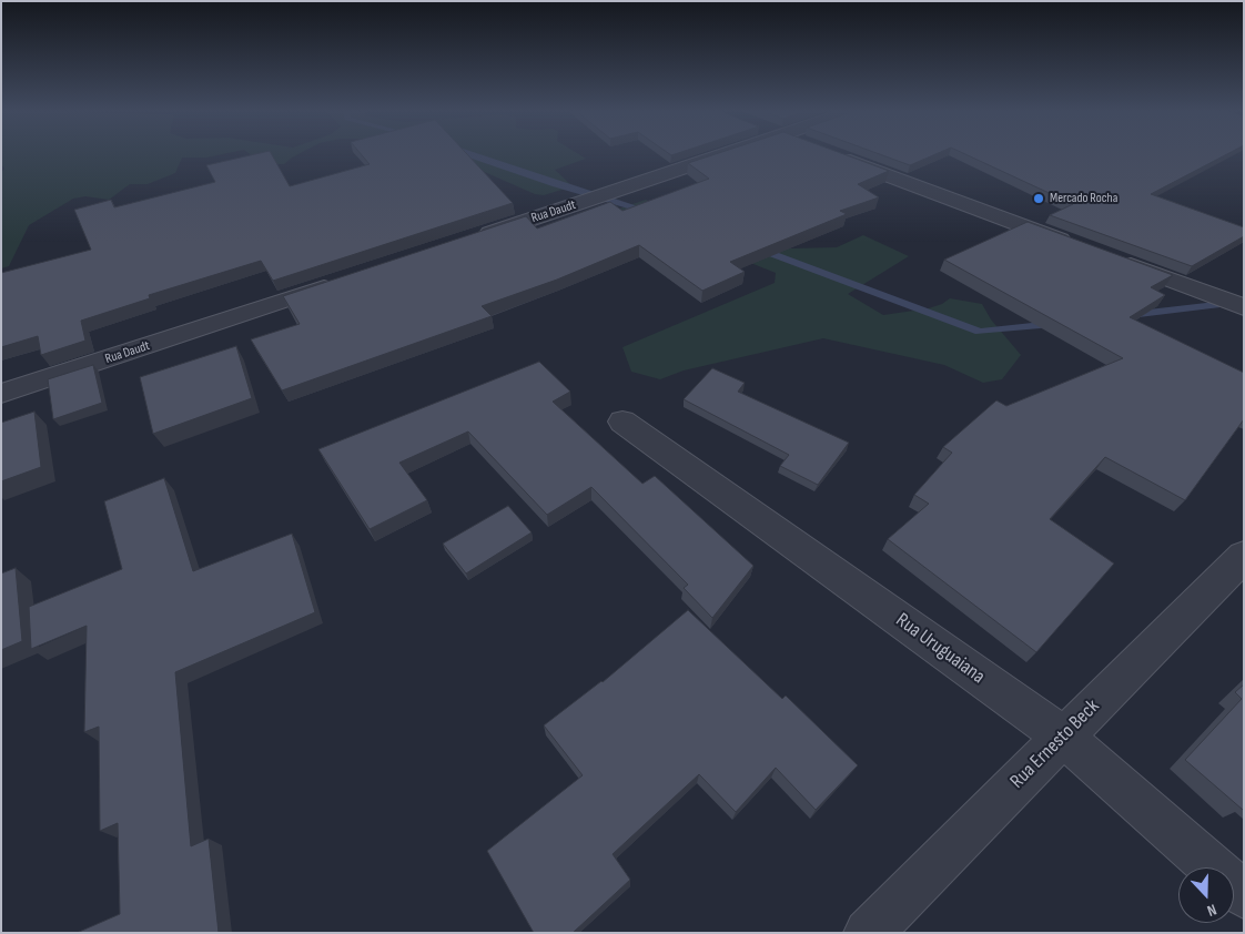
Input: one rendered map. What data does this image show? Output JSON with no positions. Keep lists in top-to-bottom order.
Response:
{
  "streets": {
    "street": ["Rua Daudt", "Rua Uruguaiana", "Rua Ernesto Beck"]
  },
  "crossings": [
    ["Rua Uruguaiana", "Rua Ernesto Beck"]
  ],
  "places": ["Mercado Rocha"],
  "north": "bottom"
}
